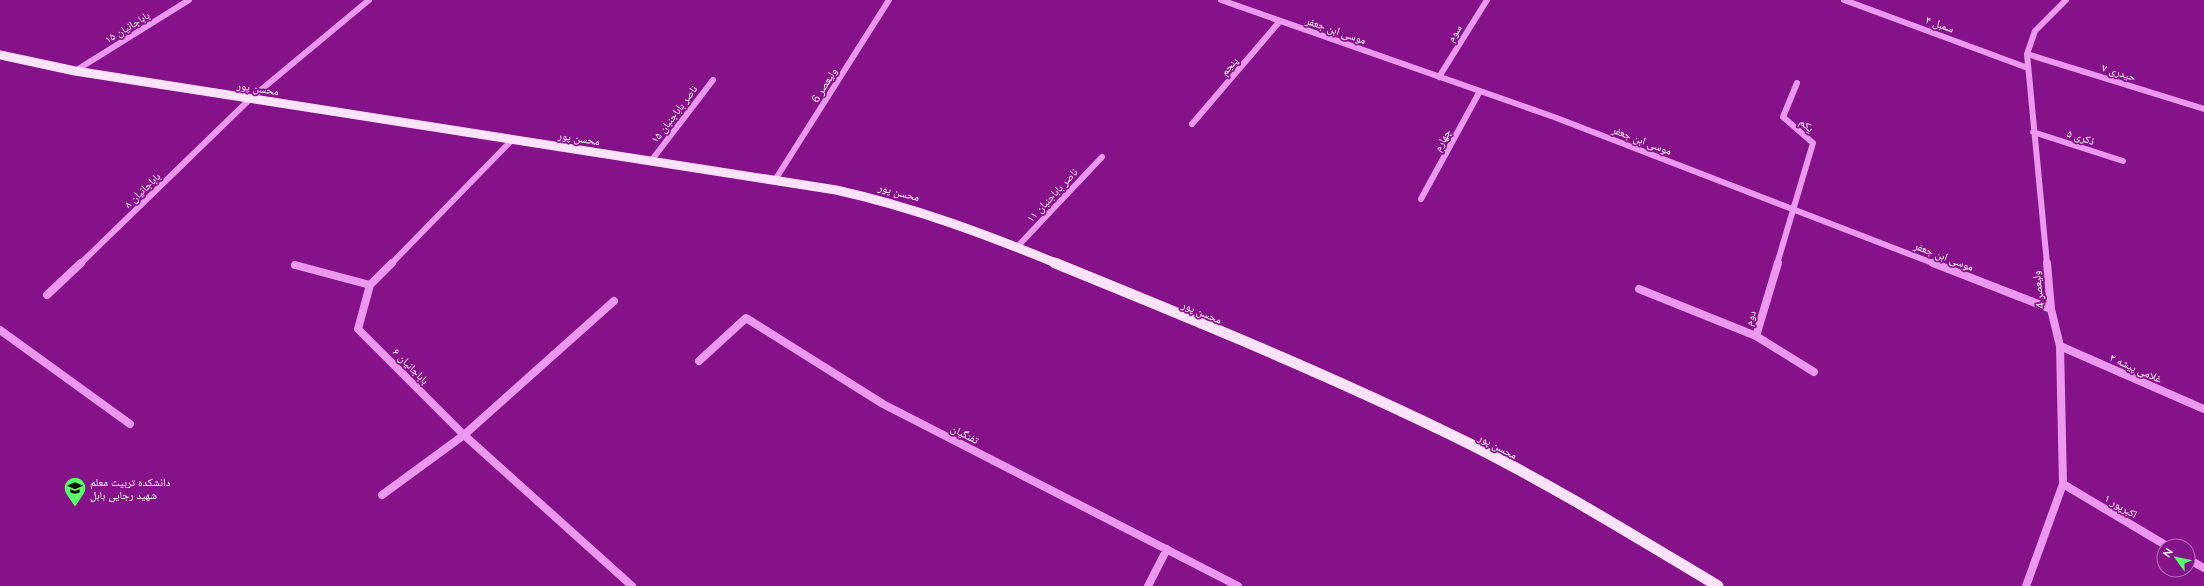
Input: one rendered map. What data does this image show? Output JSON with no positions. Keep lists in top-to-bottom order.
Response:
{
  "streets": {
    "main road": ["محسن پور"],
    "street": [
      "سمبل ۴",
      "باباجانیان ۱۵",
      "موسی ابن جعفر",
      "سوم",
      "پنجم",
      "حیدری ۷",
      "ولیعصر 6",
      "ناصر باباجنبان ۱۵",
      "یکم",
      "ذکری ۵",
      "چهارم",
      "باباجانیان ۸",
      "ناصر باباجنبان ۱۱",
      "ولیعصر 4",
      "دوم",
      "باباجانیان ۶",
      "غلامی پیشه ۳",
      "تفنگیان",
      "اکبرپور ۱"
    ]
  },
  "crossings": [
    ["سمبل ۴", "ولیعصر 4"],
    ["باباجانیان ۱۵", "محسن پور"],
    ["موسی ابن جعفر", "سوم"],
    ["موسی ابن جعفر", "پنجم"],
    ["موسی ابن جعفر", "یکم"],
    ["موسی ابن جعفر", "چهارم"],
    ["موسی ابن جعفر", "ولیعصر 4"],
    ["موسی ابن جعفر", "دوم"],
    ["حیدری ۷", "ولیعصر 4"],
    ["ولیعصر 6", "محسن پور"],
    ["محسن پور", "ناصر باباجنبان ۱۵"],
    ["محسن پور", "باباجانیان ۸"],
    ["محسن پور", "ناصر باباجنبان ۱۱"],
    ["محسن پور", "باباجانیان ۶"],
    ["یکم", "دوم"],
    ["ذکری ۵", "ولیعصر 4"],
    ["ولیعصر 4", "غلامی پیشه ۳"],
    ["ولیعصر 4", "اکبرپور ۱"]
  ],
  "places": {
    "school or university": ["دانشکده تربیت معلم شهید رجایی بابل"]
  },
  "north": "top left"
}
